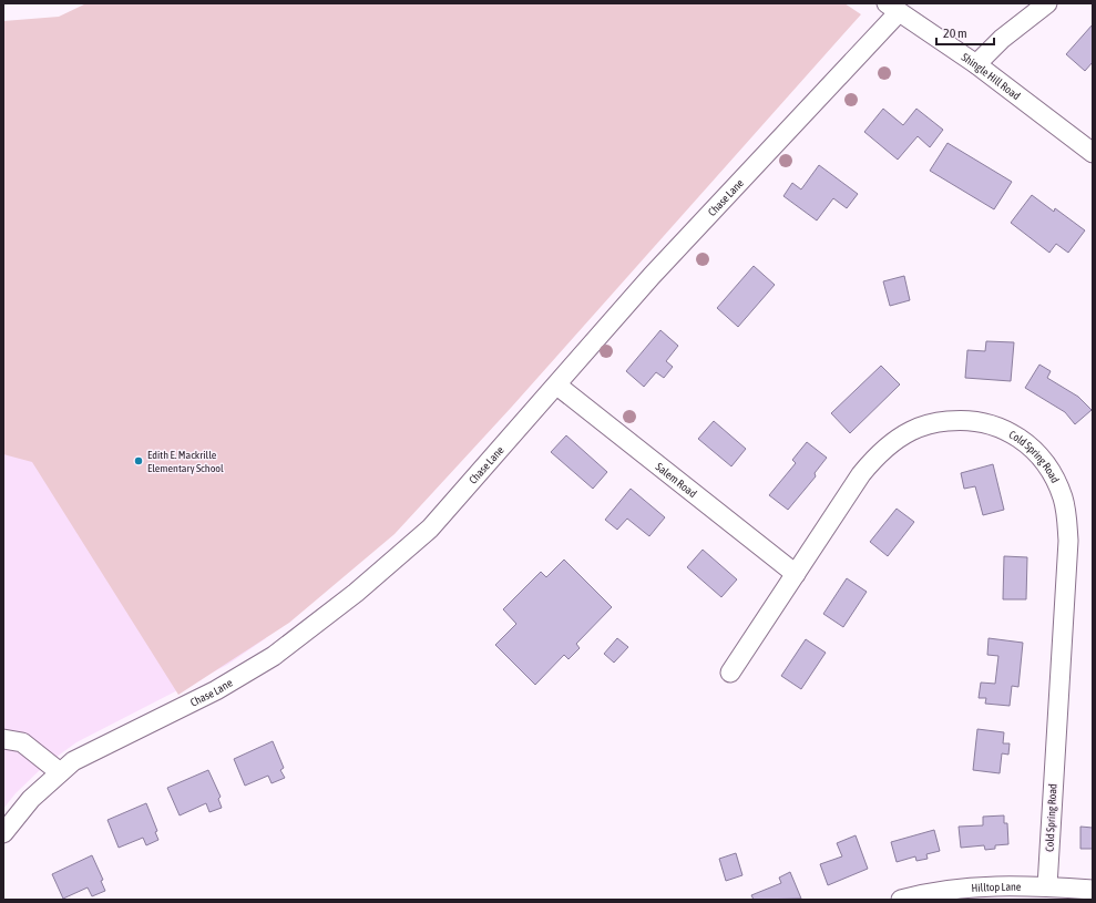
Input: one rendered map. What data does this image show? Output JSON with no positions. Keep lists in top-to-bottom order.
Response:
{
  "streets": {
    "street": [
      "Shingle Hill Road",
      "Chase Lane",
      "Cold Spring Road",
      "Salem Road",
      "Hilltop Lane"
    ]
  },
  "crossings": [
    ["Shingle Hill Road", "Chase Lane"],
    ["Chase Lane", "Salem Road"],
    ["Cold Spring Road", "Salem Road"],
    ["Cold Spring Road", "Hilltop Lane"]
  ],
  "places": ["Edith E. Mackrille Elementary School"],
  "scale_bar": "20 m"
}
